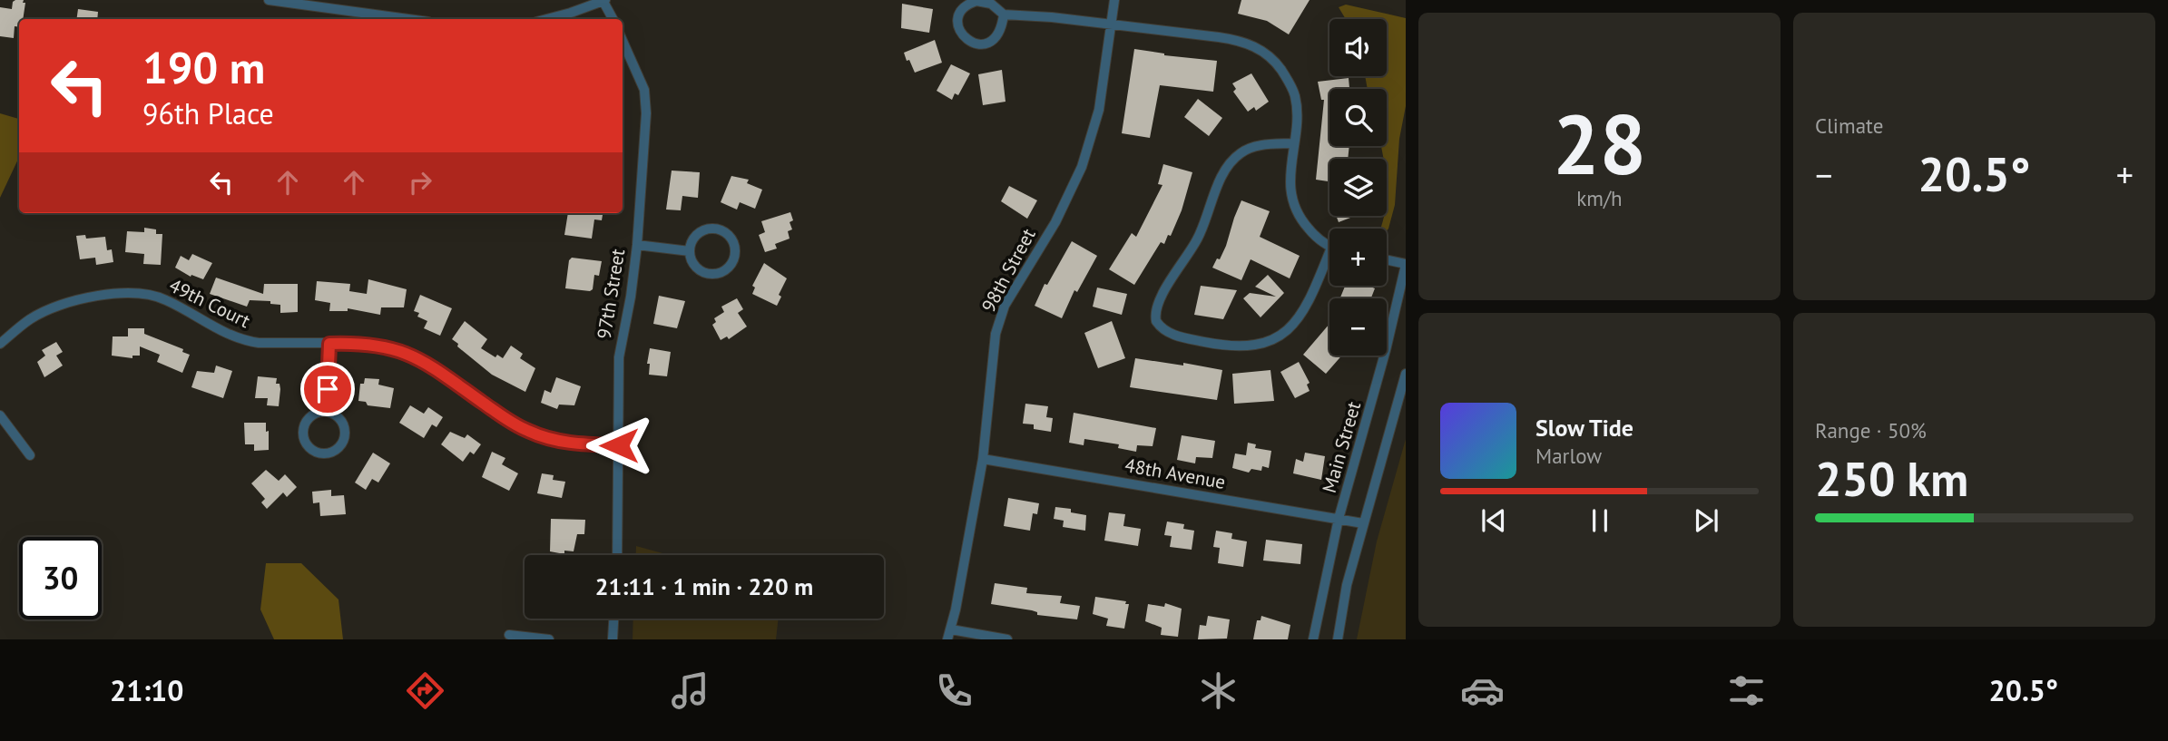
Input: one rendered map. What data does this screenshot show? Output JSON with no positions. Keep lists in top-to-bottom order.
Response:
{
  "streets": {
    "street": [
      "98th Street",
      "97th Street",
      "49th Court",
      "Main Street",
      "48th Avenue"
    ]
  },
  "crossings": [
    ["98th Street", "48th Avenue"],
    ["97th Street", "49th Court"],
    ["Main Street", "48th Avenue"]
  ],
  "page": {
    "tile": [
      ["28", "km/h"],
      "Climate",
      ["Range · 50%", "250 km"]
    ],
    "map_buttons": ["+", "−"],
    "turn": ["190 m", "96th Place"],
    "heat": ["−", "20.5°", "+"],
    "song": ["Slow Tide", "Marlow"],
    "limit": "30",
    "trip": "21:11 · 1 min · 220 m",
    "tabs": ["21:10", "20.5°"]
  }
}
